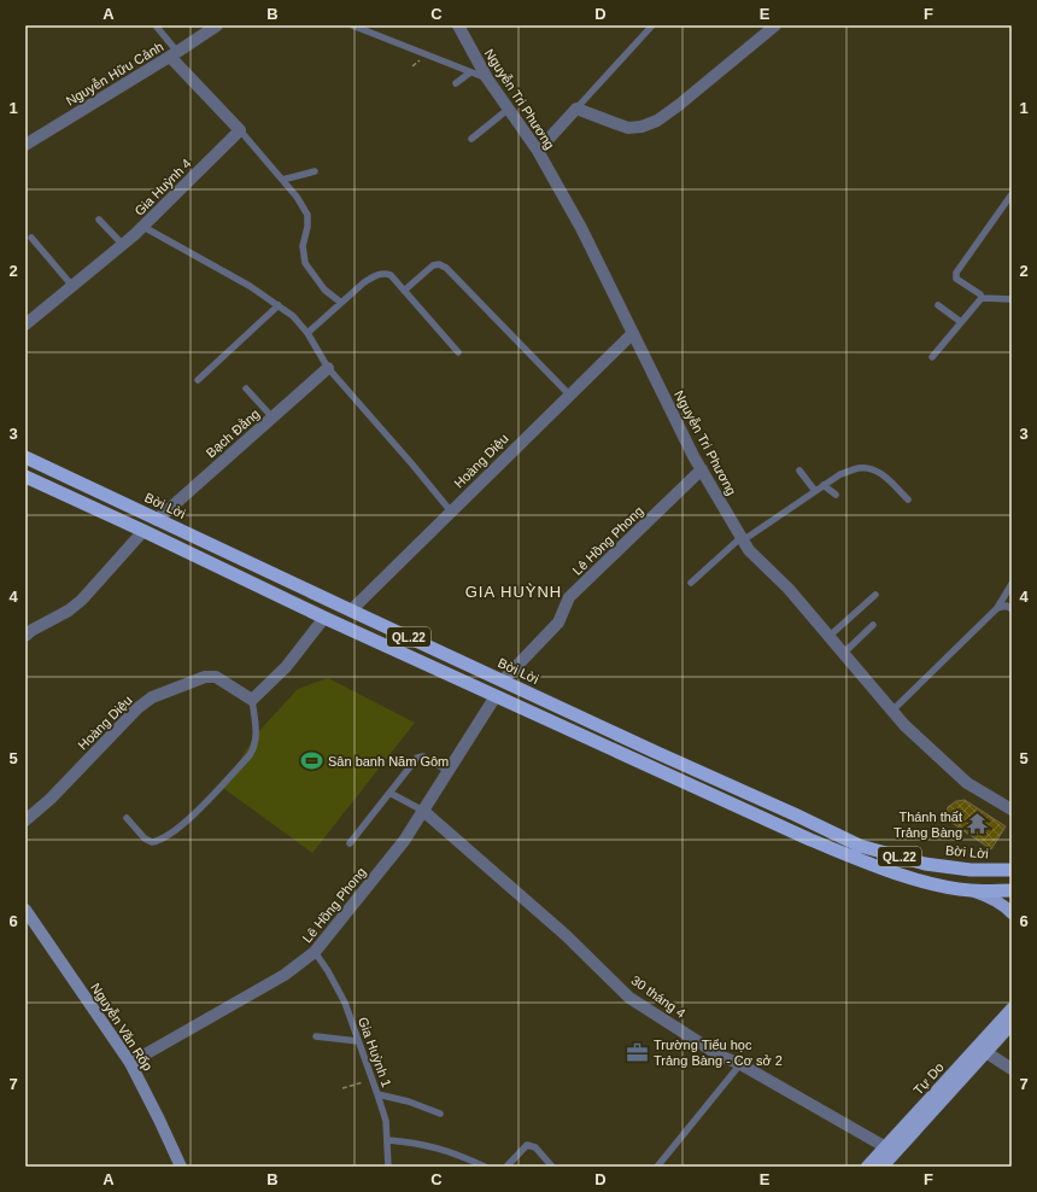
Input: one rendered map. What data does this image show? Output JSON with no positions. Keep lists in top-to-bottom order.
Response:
{
  "streets": {
    "highway": ["Bời Lời", "QL.22"],
    "main road": ["Nguyễn Văn Rốp", "Tự Do"],
    "street": [
      "Nguyễn Hữu Cảnh",
      "Nguyễn Tri Phương",
      "Gia Huỳnh 4",
      "Bạch Đằng",
      "Hoàng Diệu",
      "Lê Hồng Phong",
      "30 tháng 4"
    ],
    "lane": ["Gia Huỳnh 1"]
  },
  "crossings": [
    ["Nguyễn Tri Phương", "Hoàng Diệu"],
    ["Nguyễn Tri Phương", "Lê Hồng Phong"],
    ["Bạch Đằng", "Bời Lời"],
    ["Hoàng Diệu", "Bời Lời"],
    ["Bời Lời", "Lê Hồng Phong"],
    ["Lê Hồng Phong", "QL.22"],
    ["Lê Hồng Phong", "30 tháng 4"],
    ["Lê Hồng Phong", "Nguyễn Văn Rốp"],
    ["Lê Hồng Phong", "Gia Huỳnh 1"],
    ["30 tháng 4", "Tự Do"]
  ],
  "districts": ["GIA HUỲNH"],
  "places": {
    "sports": ["Sân banh Năm Gôm"],
    "temple": ["Thánh thất Trảng Bàng"],
    "office": ["Trường Tiểu học Trảng Bàng - Cơ sở 2"]
  },
  "grid": {
    "columns": [
      "A",
      "B",
      "C",
      "D",
      "E",
      "F"
    ],
    "rows": [
      "1",
      "2",
      "3",
      "4",
      "5",
      "6",
      "7"
    ]
  }
}
